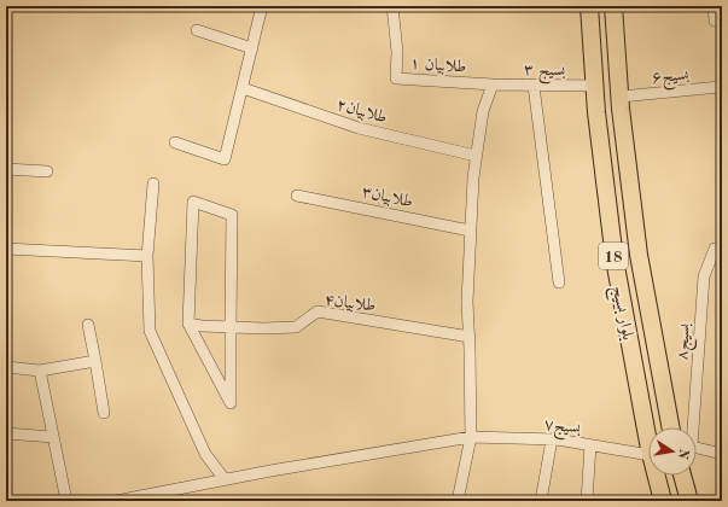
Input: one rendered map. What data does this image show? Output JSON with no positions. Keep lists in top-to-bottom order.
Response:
{
  "streets": {
    "main road": ["18", "بلوار بسیج"],
    "street": [
      "طلابیان ۱",
      "بسیج ۳",
      "بسیج۶",
      "طلابیان۲",
      "طلابیان۳",
      "طلابیان۴",
      "بسیج۸",
      "بسیج۷"
    ]
  },
  "crossings": [
    ["طلابیان ۱", "بسیج ۳"],
    ["بسیج ۳", "بلوار بسیج"],
    ["بسیج۶", "بلوار بسیج"]
  ],
  "north": "right"
}
